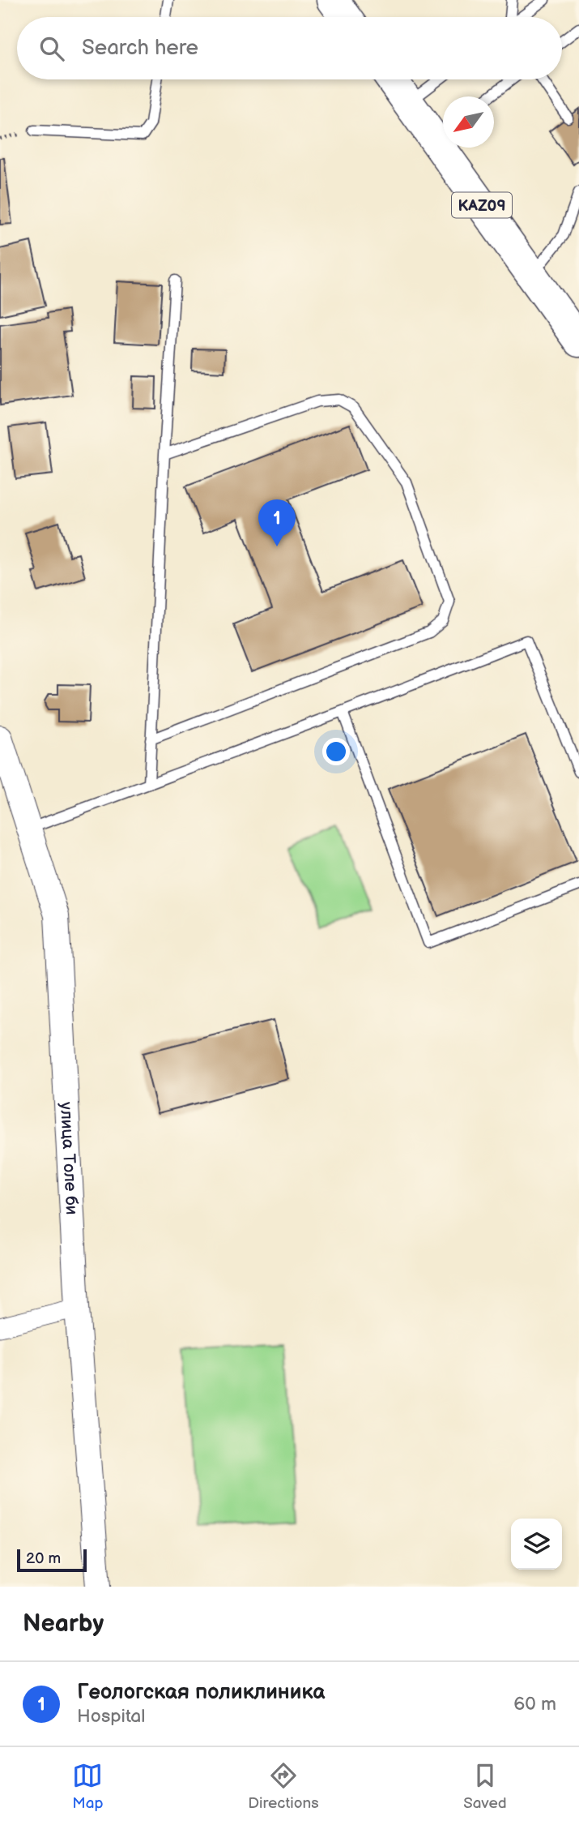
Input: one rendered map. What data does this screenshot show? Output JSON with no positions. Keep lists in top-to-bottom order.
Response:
{
  "streets": {
    "highway": ["KAZ09"],
    "street": ["улица Толе би"]
  },
  "scale_bar": "20 m",
  "north": "bottom left",
  "page": {
    "search": "Search here",
    "pins": "1",
    "scale": "20 m",
    "heading": "Nearby",
    "list": [
      {
        "mark": "1",
        "name": "Геологская поликлиника",
        "note": "Hospital",
        "value": "60 m"
      }
    ],
    "nav": ["Map", "Directions", "Saved"]
  }
}
